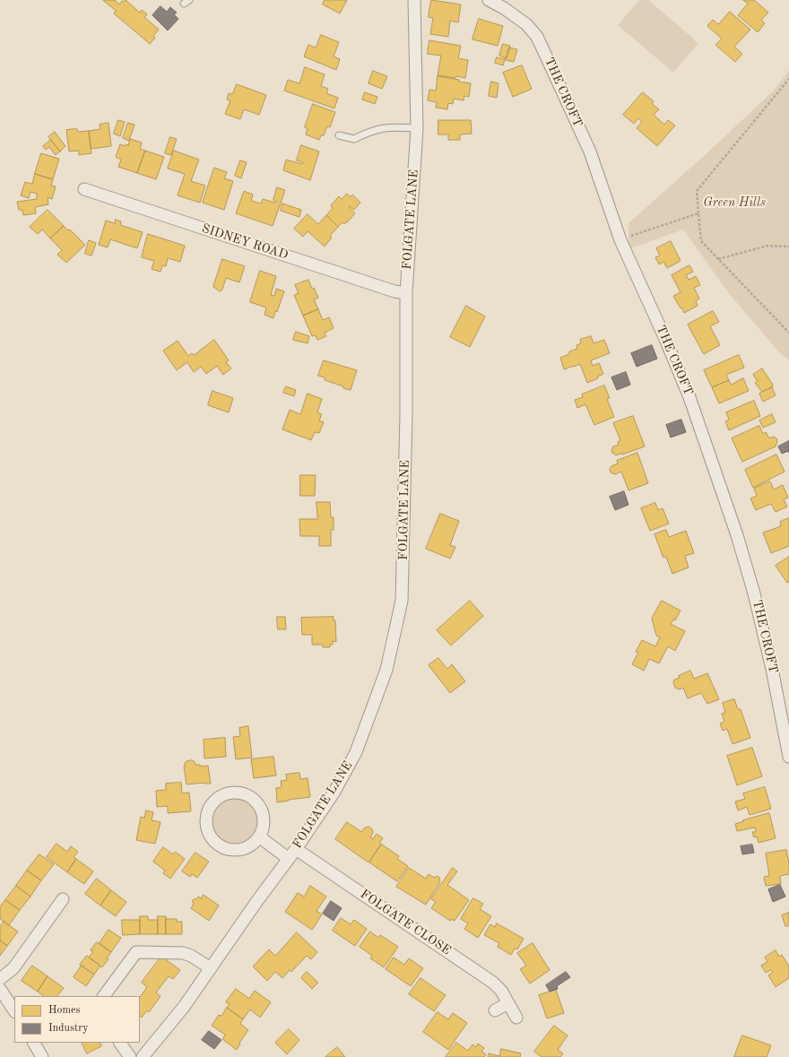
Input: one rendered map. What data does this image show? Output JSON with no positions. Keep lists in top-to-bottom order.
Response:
{
  "streets": {
    "street": [
      "THE CROFT",
      "FOLGATE LANE",
      "SIDNEY ROAD",
      "FOLGATE CLOSE"
    ]
  },
  "crossings": [
    ["FOLGATE LANE", "SIDNEY ROAD"],
    ["FOLGATE LANE", "FOLGATE CLOSE"]
  ],
  "parks": ["Green Hills"],
  "legend": ["Homes", "Industry"]
}
